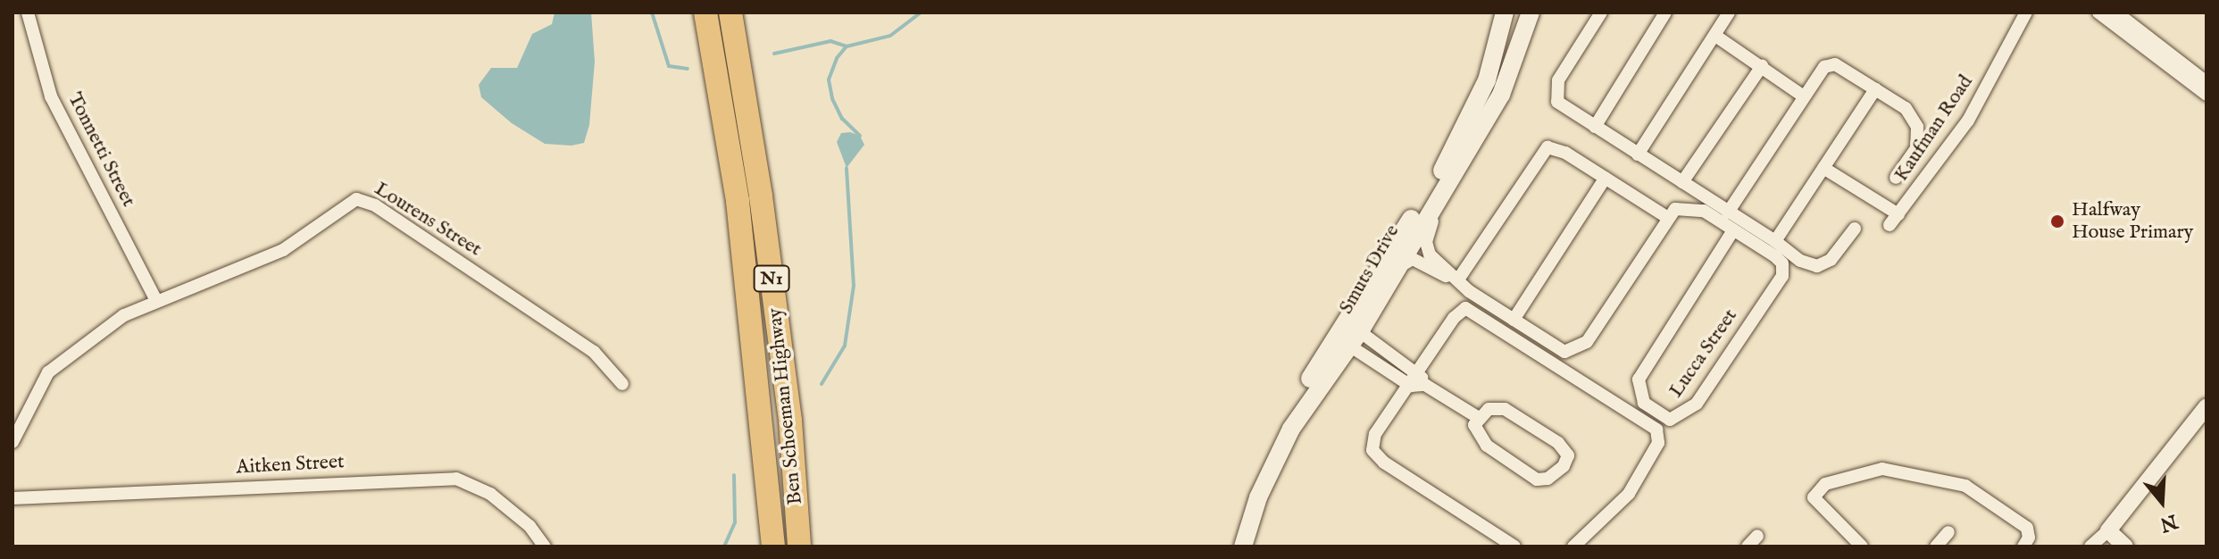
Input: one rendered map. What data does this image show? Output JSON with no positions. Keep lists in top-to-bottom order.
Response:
{
  "streets": {
    "highway": ["N1", "Ben Schoeman Highway"],
    "main road": ["Smuts Drive"],
    "street": [
      "Kaufman Road",
      "Tonnetti Street",
      "Lourens Street",
      "Lucca Street",
      "Aitken Street"
    ]
  },
  "crossings": [
    ["Tonnetti Street", "Lourens Street"]
  ],
  "places": ["Halfway House Primary"],
  "north": "bottom"
}
